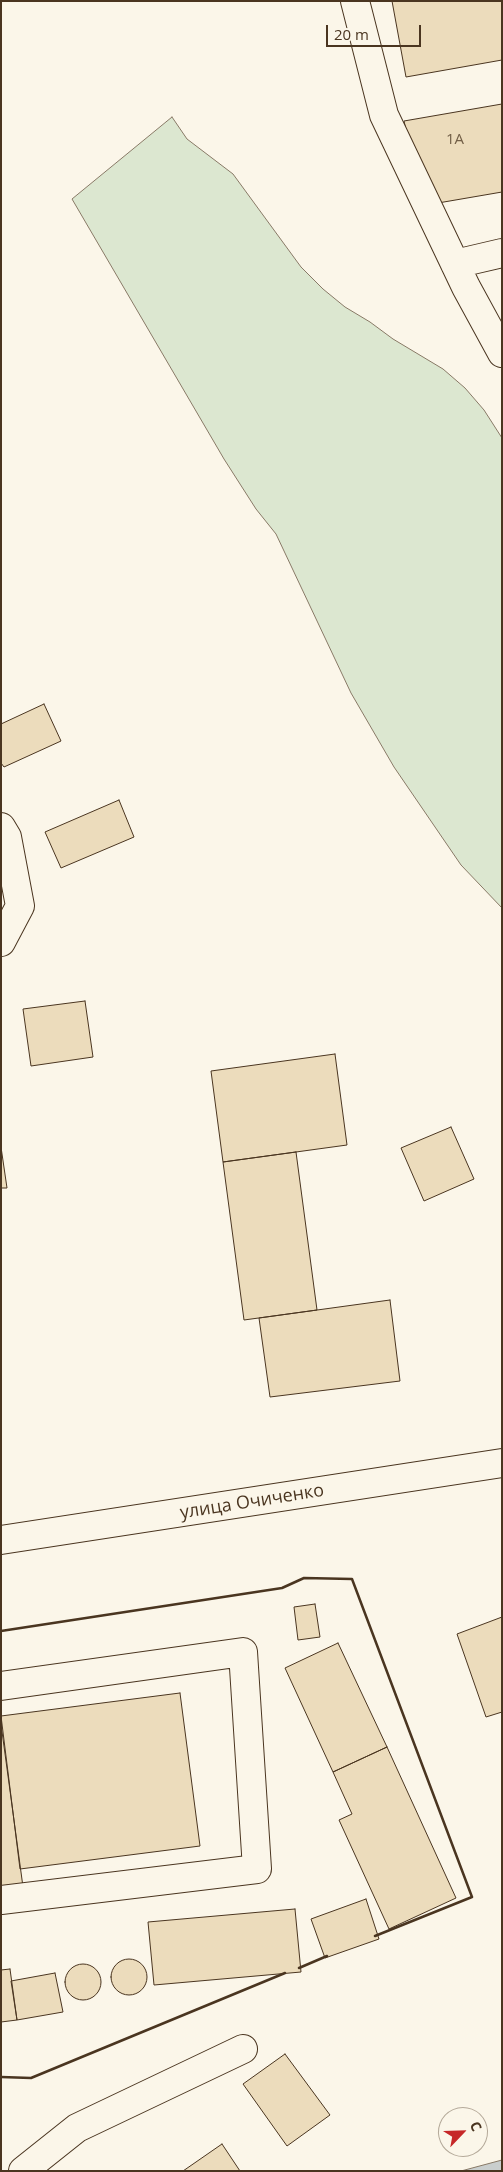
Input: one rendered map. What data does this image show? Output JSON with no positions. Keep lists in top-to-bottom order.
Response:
{
  "streets": {
    "street": ["улица Очиченко"]
  },
  "house_numbers": ["1А"],
  "scale_bar": "20 m",
  "north": "top right"
}
